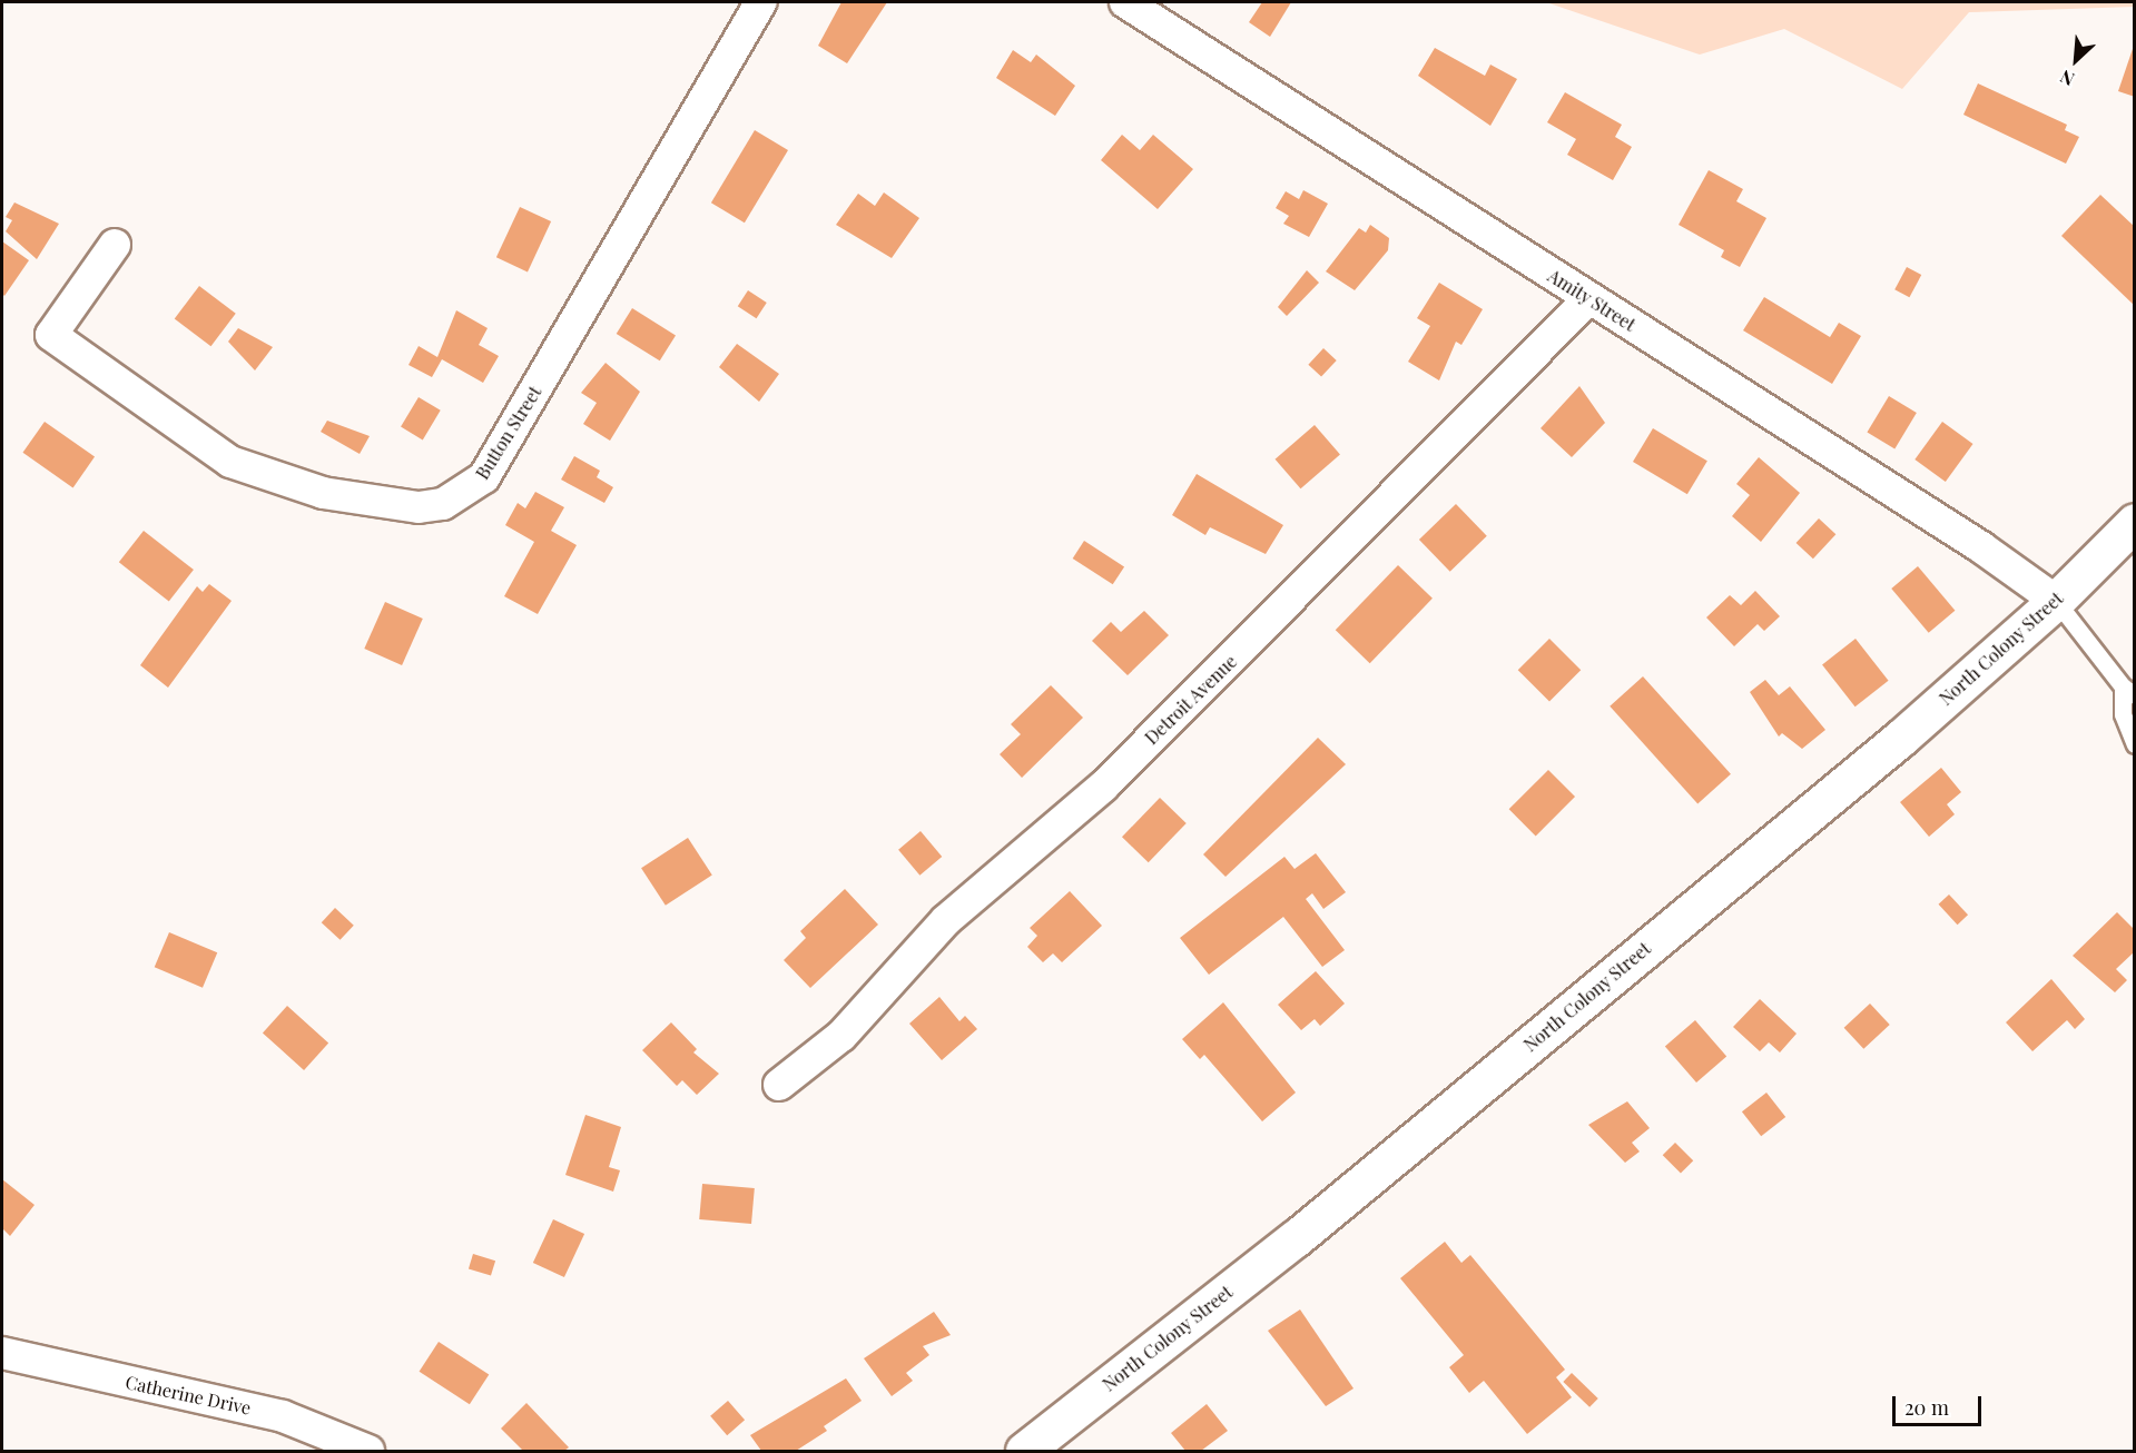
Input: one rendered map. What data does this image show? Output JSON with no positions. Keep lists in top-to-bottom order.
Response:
{
  "streets": {
    "main road": ["North Colony Street"],
    "street": [
      "Amity Street",
      "Button Street",
      "Detroit Avenue",
      "Catherine Drive"
    ]
  },
  "crossings": [
    ["Amity Street", "North Colony Street"],
    ["Amity Street", "Detroit Avenue"]
  ],
  "scale_bar": "20 m",
  "north": "bottom left"
}
